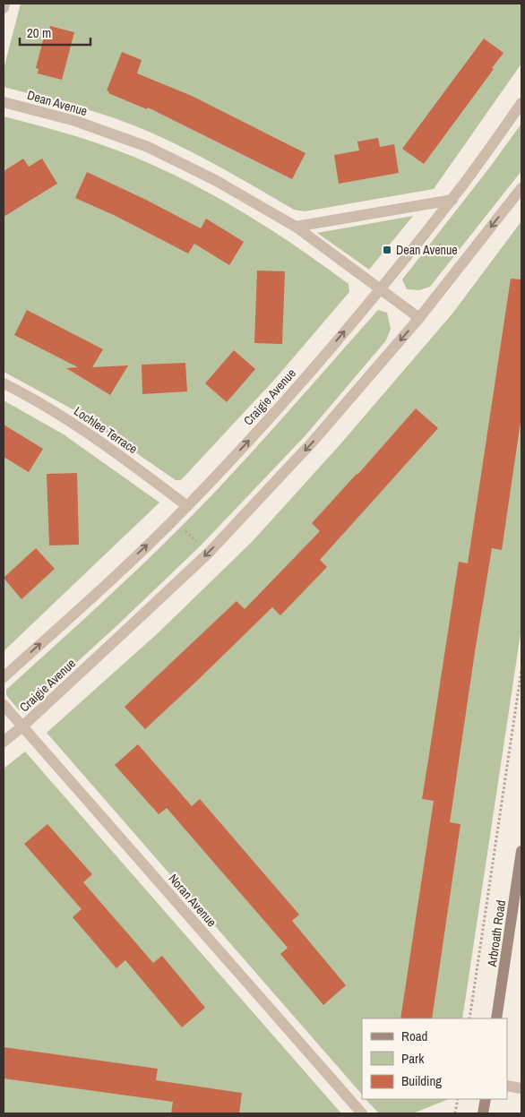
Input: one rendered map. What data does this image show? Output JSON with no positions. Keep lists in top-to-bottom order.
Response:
{
  "streets": {
    "main road": ["Arbroath Road"],
    "street": [
      "Dean Avenue",
      "Craigie Avenue",
      "Lochlee Terrace",
      "Noran Avenue"
    ]
  },
  "crossings": [
    ["Dean Avenue", "Craigie Avenue"],
    ["Craigie Avenue", "Lochlee Terrace"],
    ["Craigie Avenue", "Noran Avenue"]
  ],
  "places": {
    "transit": ["Dean Avenue"]
  },
  "legend": ["Road", "Park", "Building"],
  "scale_bar": "20 m"
}
